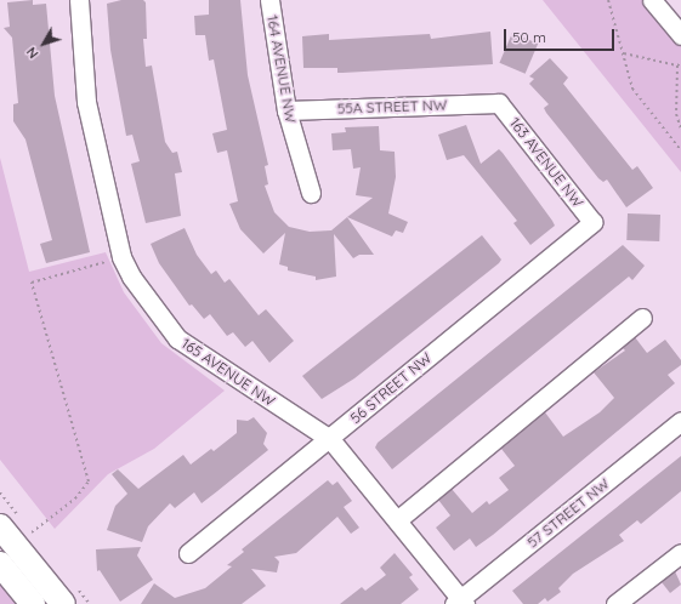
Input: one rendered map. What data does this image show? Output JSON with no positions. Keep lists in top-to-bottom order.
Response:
{
  "streets": {
    "street": [
      "164 AVENUE NW",
      "55A STREET NW",
      "163 AVENUE NW",
      "165 AVENUE NW",
      "56 STREET NW",
      "57 STREET NW"
    ]
  },
  "crossings": [
    ["164 AVENUE NW", "55A STREET NW"],
    ["55A STREET NW", "163 AVENUE NW"],
    ["163 AVENUE NW", "56 STREET NW"],
    ["165 AVENUE NW", "56 STREET NW"],
    ["165 AVENUE NW", "57 STREET NW"]
  ],
  "scale_bar": "50 m",
  "north": "bottom left"
}
